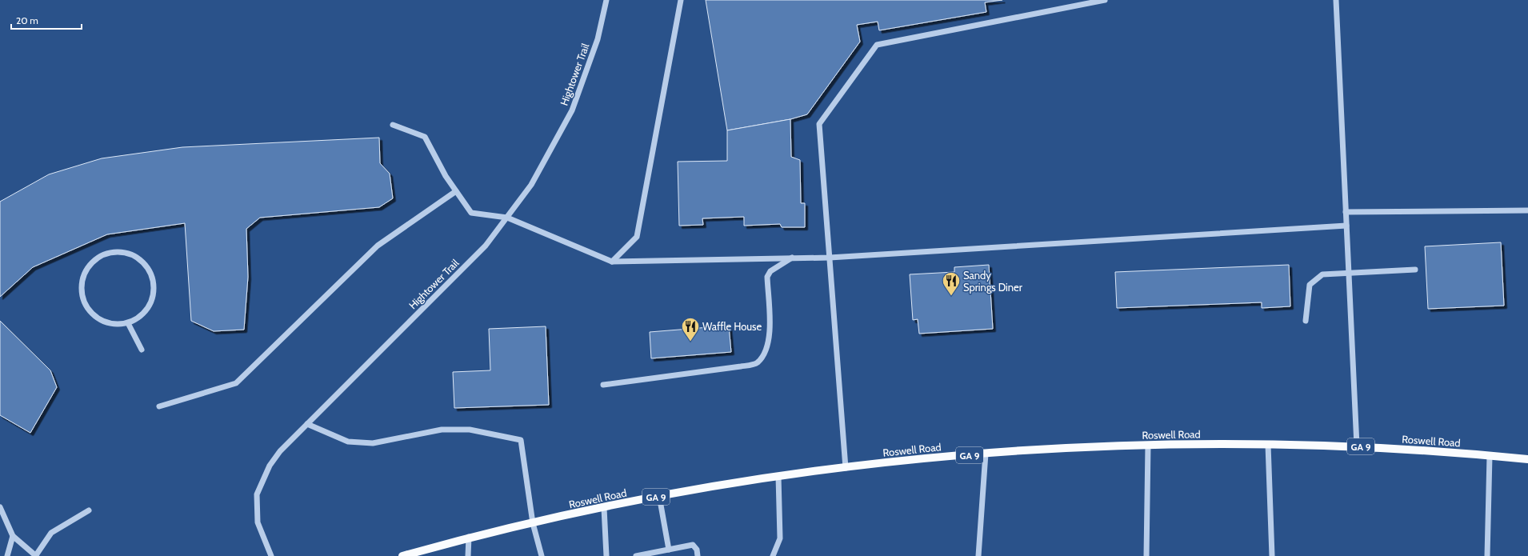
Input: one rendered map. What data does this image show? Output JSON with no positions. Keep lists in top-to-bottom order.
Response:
{
  "streets": {
    "main road": ["Roswell Road", "GA 9"],
    "street": ["Hightower Trail"]
  },
  "places": {
    "restaurant": ["Sandy Springs Diner", "Waffle House"]
  },
  "scale_bar": "20 m"
}
